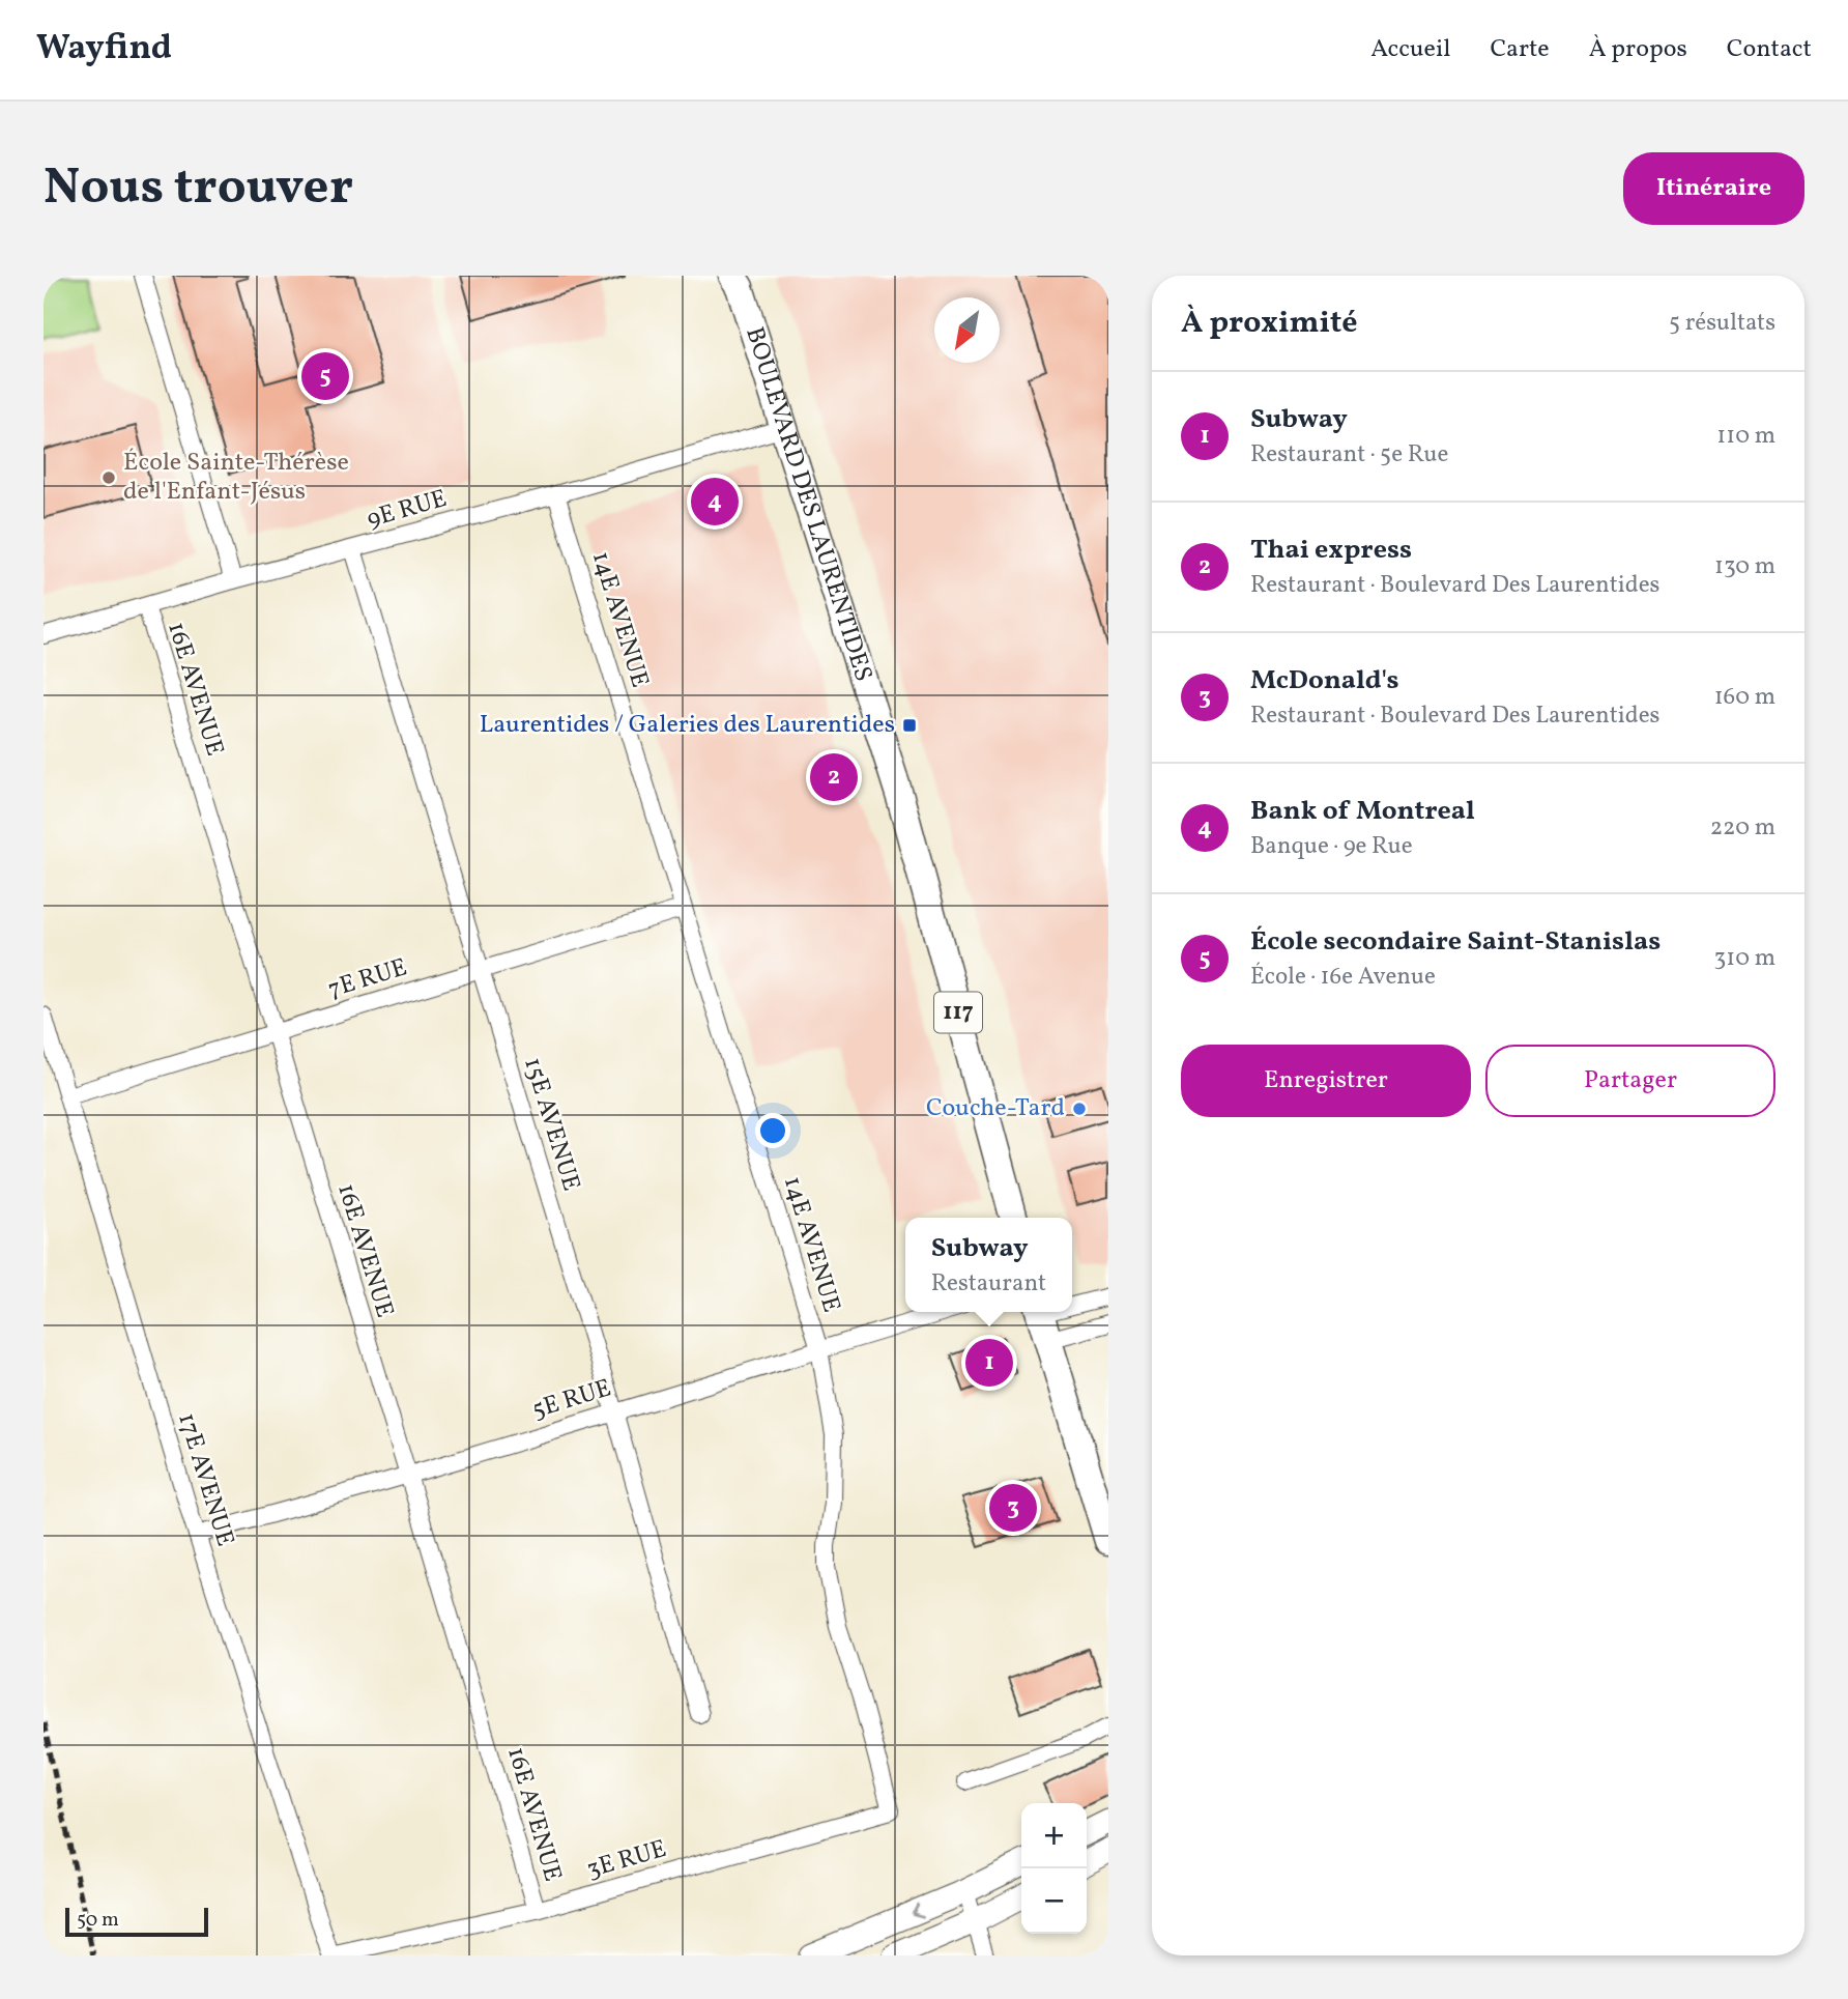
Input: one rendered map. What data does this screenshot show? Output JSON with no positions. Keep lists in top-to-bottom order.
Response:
{
  "streets": {
    "main road": ["BOULEVARD DES LAURENTIDES", "117"],
    "street": [
      "9E RUE",
      "14E AVENUE",
      "16E AVENUE",
      "7E RUE",
      "15E AVENUE",
      "5E RUE",
      "17E AVENUE",
      "3E RUE"
    ]
  },
  "crossings": [
    ["BOULEVARD DES LAURENTIDES", "9E RUE"],
    ["9E RUE", "14E AVENUE"],
    ["9E RUE", "16E AVENUE"],
    ["9E RUE", "15E AVENUE"],
    ["14E AVENUE", "7E RUE"],
    ["14E AVENUE", "5E RUE"],
    ["14E AVENUE", "3E RUE"],
    ["16E AVENUE", "7E RUE"],
    ["16E AVENUE", "5E RUE"],
    ["16E AVENUE", "3E RUE"],
    ["7E RUE", "15E AVENUE"],
    ["7E RUE", "17E AVENUE"],
    ["15E AVENUE", "5E RUE"],
    ["5E RUE", "17E AVENUE"],
    ["17E AVENUE", "3E RUE"]
  ],
  "places": {
    "other": ["École Sainte-Thérèse de l'Enfant-Jésus", "Couche-Tard"],
    "transit": ["Laurentides / Galeries des Laurentides"]
  },
  "scale_bar": "50 m",
  "north": "bottom left",
  "page": {
    "header": "Wayfind",
    "nav": [
      "Accueil",
      "Carte",
      "À propos",
      "Contact"
    ],
    "buttons": [
      "Itinéraire",
      ["Enregistrer", "Partager"]
    ],
    "title": "Nous trouver",
    "heading": ["À proximité", "5 résultats"],
    "pins": [
      "5",
      "4",
      "2",
      "1",
      "3"
    ],
    "list": [
      {
        "mark": "1",
        "name": "Subway",
        "note": "Restaurant · 5e Rue",
        "value": "110 m"
      },
      {
        "mark": "2",
        "name": "Thai express",
        "note": "Restaurant · Boulevard Des Laurentides",
        "value": "130 m"
      },
      {
        "mark": "3",
        "name": "McDonald's",
        "note": "Restaurant · Boulevard Des Laurentides",
        "value": "160 m"
      },
      {
        "mark": "4",
        "name": "Bank of Montreal",
        "note": "Banque · 9e Rue",
        "value": "220 m"
      },
      {
        "mark": "5",
        "name": "École secondaire Saint-Stanislas",
        "note": "École · 16e Avenue",
        "value": "310 m"
      }
    ],
    "popup": ["Subway", "Restaurant"],
    "map_buttons": ["+", "−"],
    "scale": "50 m"
  }
}
